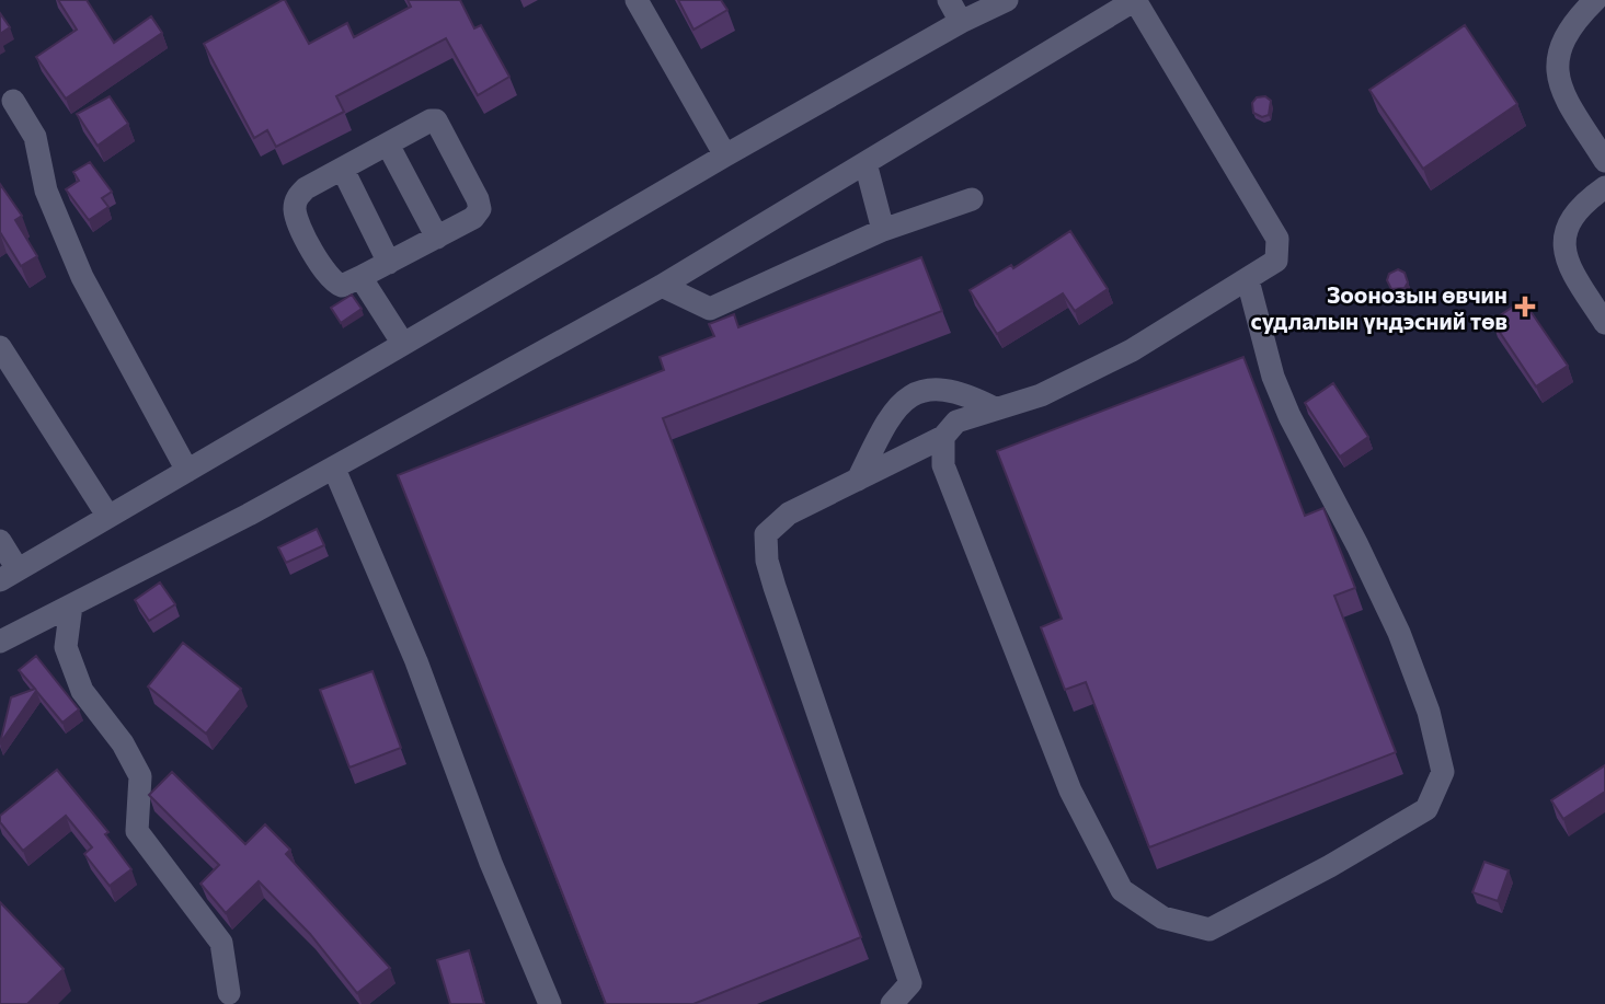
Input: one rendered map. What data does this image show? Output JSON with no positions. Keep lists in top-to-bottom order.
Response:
{
  "places": {
    "health": ["Зоонозын өвчин судлалын үндэсний төв"]
  }
}
